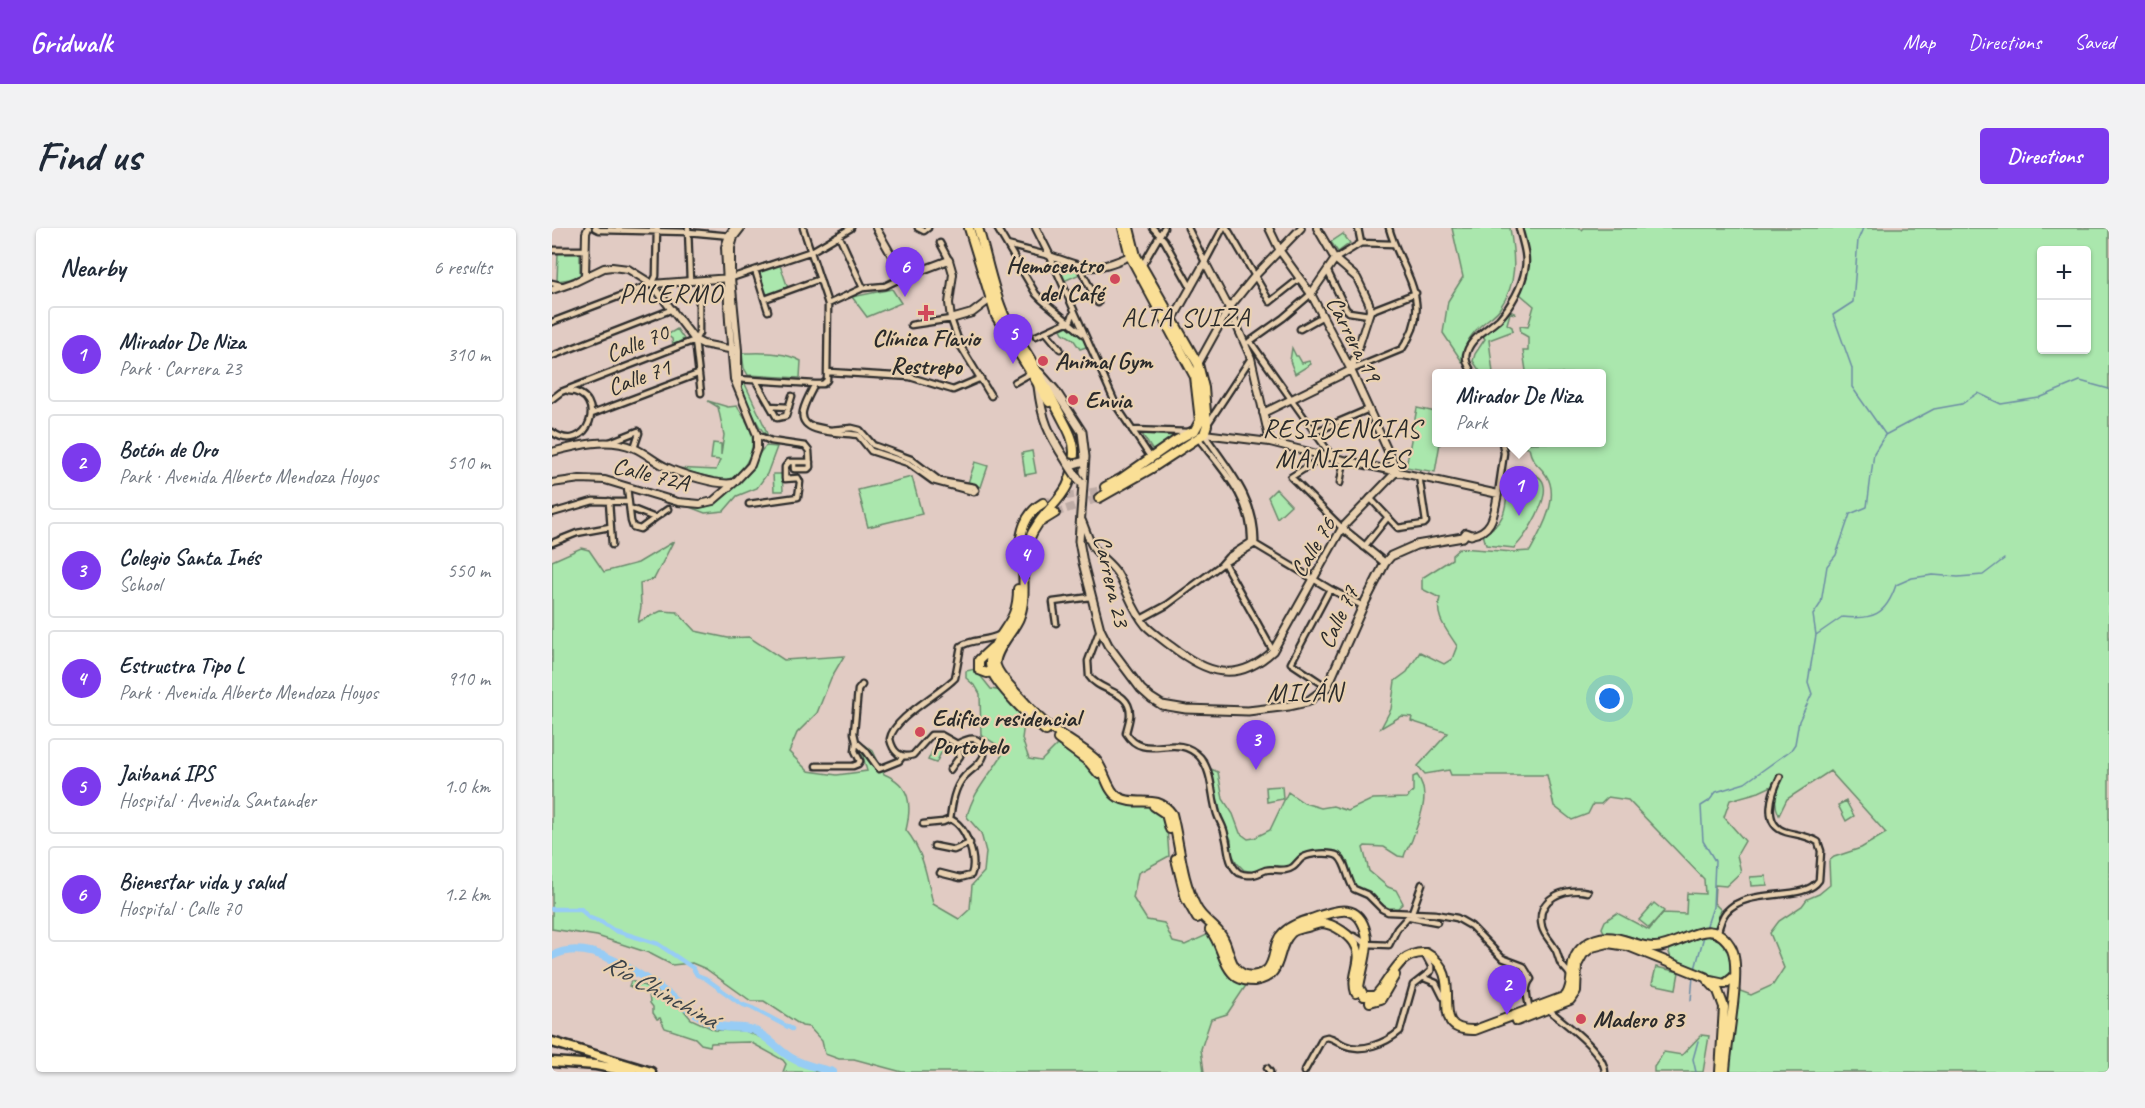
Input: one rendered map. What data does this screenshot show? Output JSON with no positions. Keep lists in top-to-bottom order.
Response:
{
  "streets": {
    "main road": ["Carrera 23", "Calle 77"],
    "street": [
      "Carrera 19",
      "Calle 70",
      "Calle 71",
      "Calle 72A",
      "Calle 76"
    ]
  },
  "crossings": [
    ["Carrera 19", "Calle 76"],
    ["Carrera 23", "Calle 77"]
  ],
  "districts": [
    "PALERMO",
    "ALTA SUIZA",
    "RESIDENCIAS MANIZALES",
    "MILÁN"
  ],
  "water": ["Río Chinchiná"],
  "places": {
    "other": [
      "Hemocentro del Café",
      "Animal Gym",
      "Envia",
      "Edifico residencial Portobelo",
      "Madero 83"
    ],
    "health": ["Clínica Flavio Restrepo"]
  },
  "page": {
    "header": "Gridwalk",
    "nav": ["Map", "Directions", "Saved"],
    "buttons": "Directions",
    "title": "Find us",
    "heading": ["Nearby", "6 results"],
    "map_buttons": ["+", "−"],
    "pins": [
      "6",
      "5",
      "1",
      "4",
      "3",
      "2"
    ],
    "list": [
      {
        "mark": "1",
        "name": "Mirador De Niza",
        "note": "Park · Carrera 23",
        "value": "310 m"
      },
      {
        "mark": "2",
        "name": "Botón de Oro",
        "note": "Park · Avenida Alberto Mendoza Hoyos",
        "value": "510 m"
      },
      {
        "mark": "3",
        "name": "Colegio Santa Inés",
        "note": "School",
        "value": "550 m"
      },
      {
        "mark": "4",
        "name": "Estructra Tipo L",
        "note": "Park · Avenida Alberto Mendoza Hoyos",
        "value": "910 m"
      },
      {
        "mark": "5",
        "name": "Jaibaná IPS",
        "note": "Hospital · Avenida Santander",
        "value": "1.0 km"
      },
      {
        "mark": "6",
        "name": "Bienestar vida y salud",
        "note": "Hospital · Calle 70",
        "value": "1.2 km"
      }
    ],
    "popup": ["Mirador De Niza", "Park"]
  }
}
